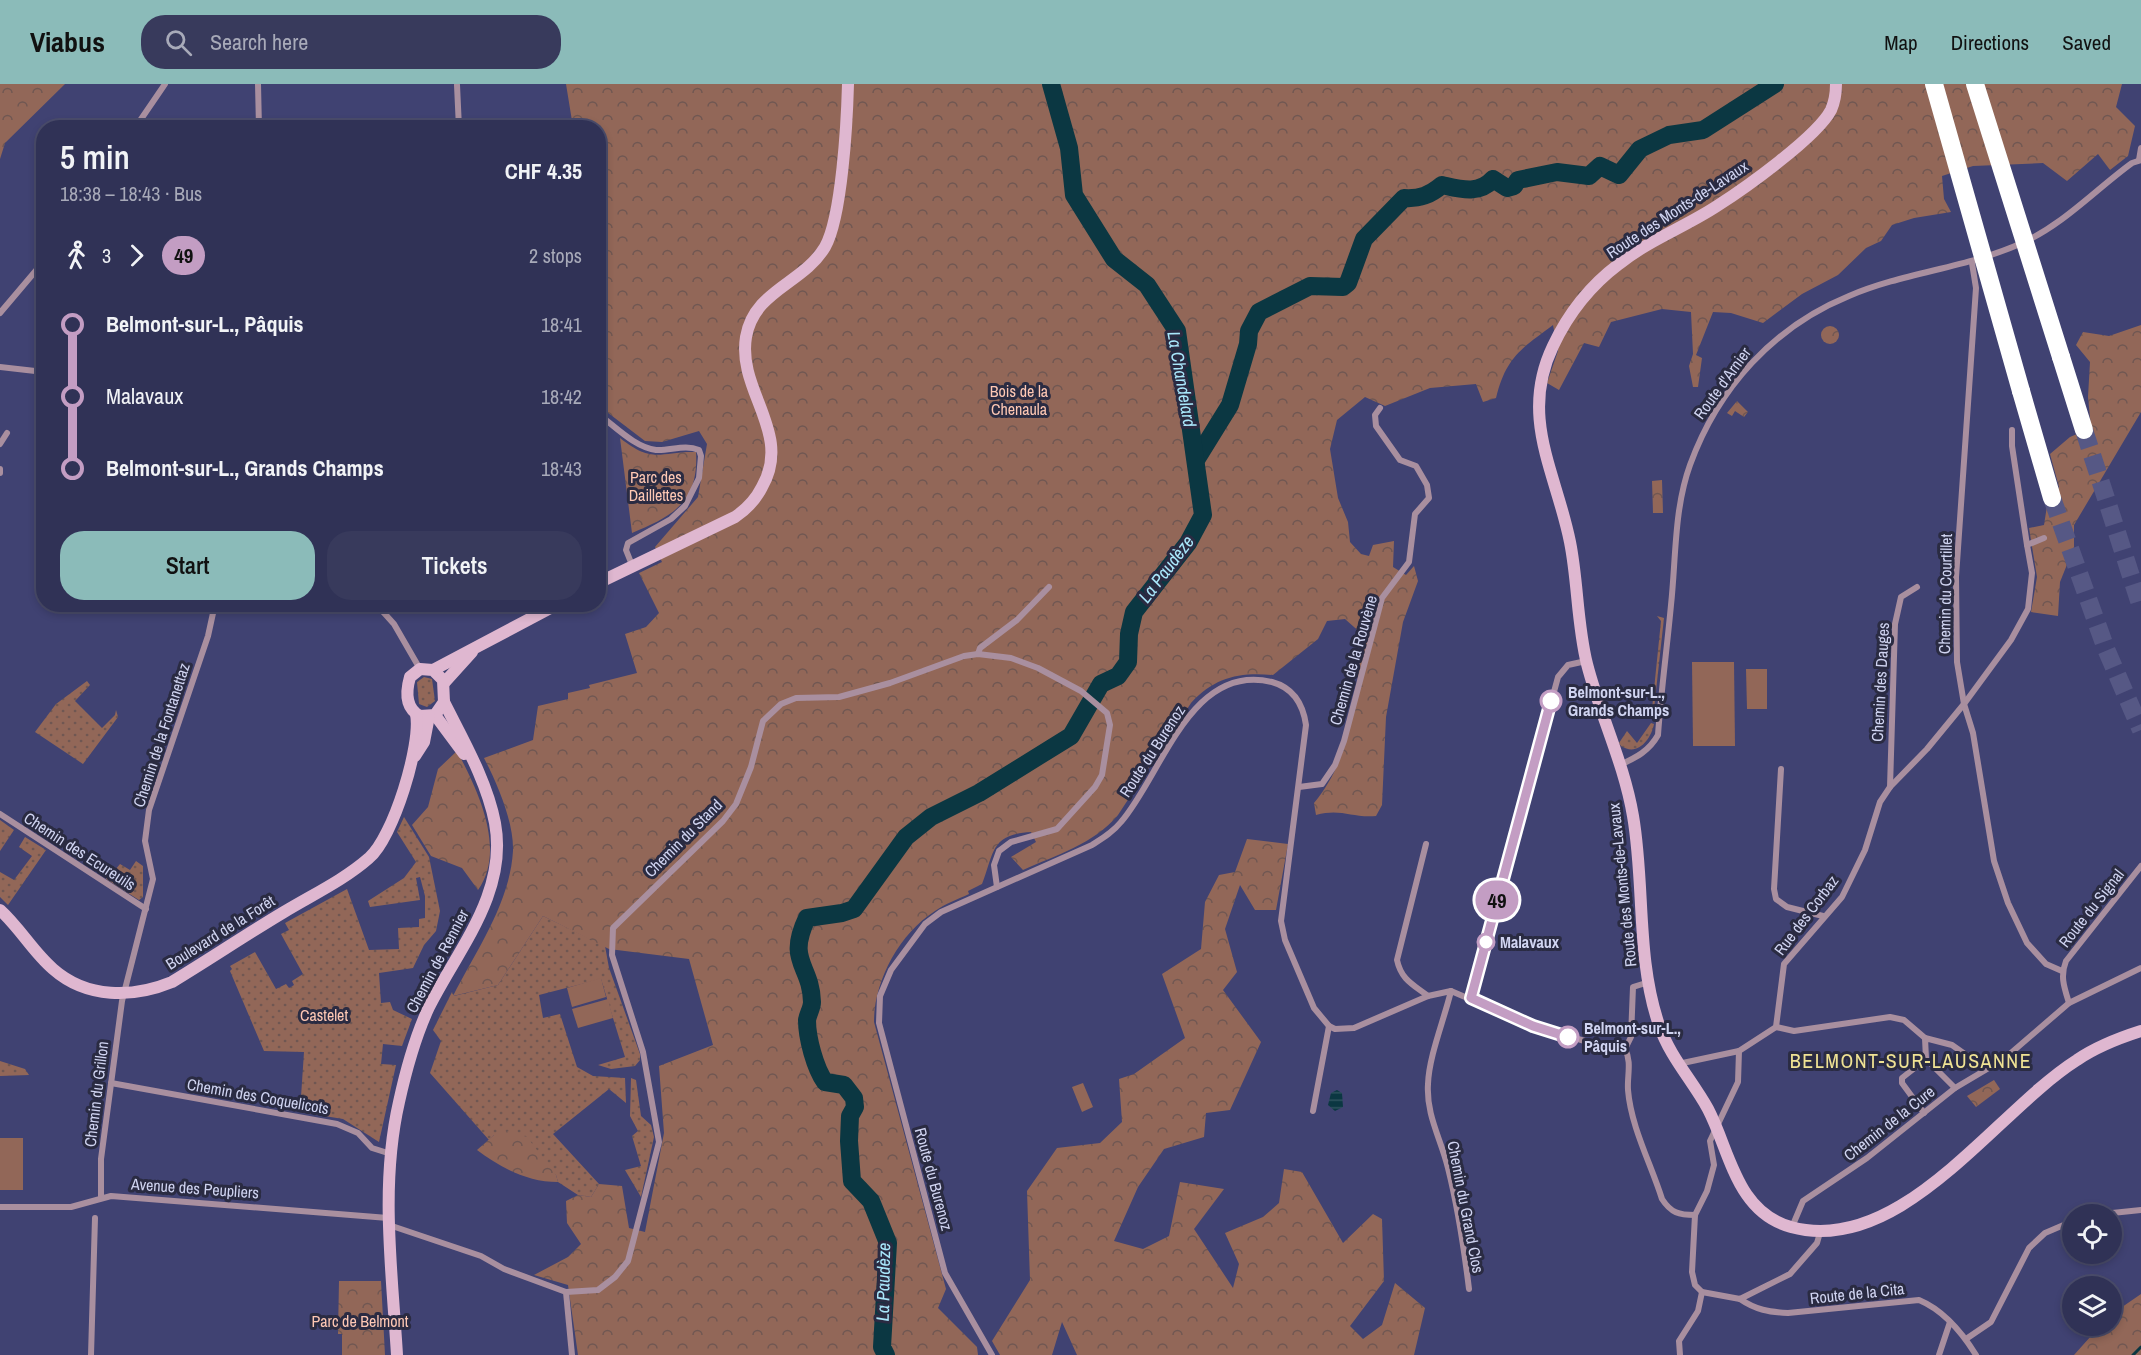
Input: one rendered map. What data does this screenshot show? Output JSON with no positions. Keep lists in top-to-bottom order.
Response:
{
  "streets": {
    "street": [
      "Route des Monts-de-Lavaux",
      "Route d'Arnier",
      "Chemin du Courtillet",
      "Chemin de la Rouvène",
      "Chemin des Dauges",
      "Chemin de la Fontanettaz",
      "Route du Burenoz",
      "Chemin du Stand",
      "Chemin des Ecureuils",
      "Route du Signal",
      "Rue des Corbaz",
      "Boulevard de la Forêt",
      "Chemin de Rennier",
      "Chemin du Grillon",
      "Chemin des Coquelicots",
      "Chemin de la Cure",
      "Avenue des Peupliers",
      "Chemin du Grand Clos",
      "Route de la Cita"
    ]
  },
  "crossings": [
    ["Route des Monts-de-Lavaux", "Route d'Arnier"],
    ["Route des Monts-de-Lavaux", "Chemin de la Cure"],
    ["Route d'Arnier", "Chemin du Courtillet"],
    ["Chemin du Courtillet", "Route du Signal"],
    ["Chemin du Courtillet", "Rue des Corbaz"],
    ["Chemin de la Rouvène", "Route du Burenoz"],
    ["Chemin des Dauges", "Rue des Corbaz"],
    ["Chemin de la Fontanettaz", "Chemin des Ecureuils"],
    ["Chemin de la Fontanettaz", "Chemin du Grillon"],
    ["Route du Burenoz", "Chemin du Stand"],
    ["Chemin du Stand", "Chemin de Rennier"],
    ["Chemin du Stand", "Avenue des Peupliers"],
    ["Chemin des Ecureuils", "Chemin du Grillon"],
    ["Route du Signal", "Chemin de la Cure"],
    ["Boulevard de la Forêt", "Chemin de Rennier"],
    ["Boulevard de la Forêt", "Chemin du Grillon"],
    ["Chemin de Rennier", "Chemin des Coquelicots"],
    ["Chemin de Rennier", "Avenue des Peupliers"],
    ["Chemin du Grillon", "Chemin des Coquelicots"],
    ["Chemin du Grillon", "Avenue des Peupliers"]
  ],
  "districts": ["BELMONT-SUR-LAUSANNE"],
  "water": ["La Chandelard", "La Paudèze"],
  "parks": [
    "Bois de la Chenaula",
    "Parc des Daillettes",
    "Castelet",
    "Parc de Belmont"
  ],
  "places": ["Belmont-sur-L., Grands Champs", "Malavaux", "Belmont-sur-L., Pâquis"],
  "lines": ["bus line 49"],
  "page": {
    "header": "Viabus",
    "search": "Search here",
    "nav": ["Map", "Directions", "Saved"],
    "on_map": "49",
    "heading": ["5 min", "18:38 – 18:43 · Bus", "CHF 4.35"],
    "legs": ["3", "49", "2 stops"],
    "list": [
      {
        "name": "Belmont-sur-L., Pâquis",
        "value": "18:41"
      },
      {
        "name": "Malavaux",
        "value": "18:42"
      },
      {
        "name": "Belmont-sur-L., Grands Champs",
        "value": "18:43"
      }
    ],
    "buttons": ["Start", "Tickets"]
  }
}
